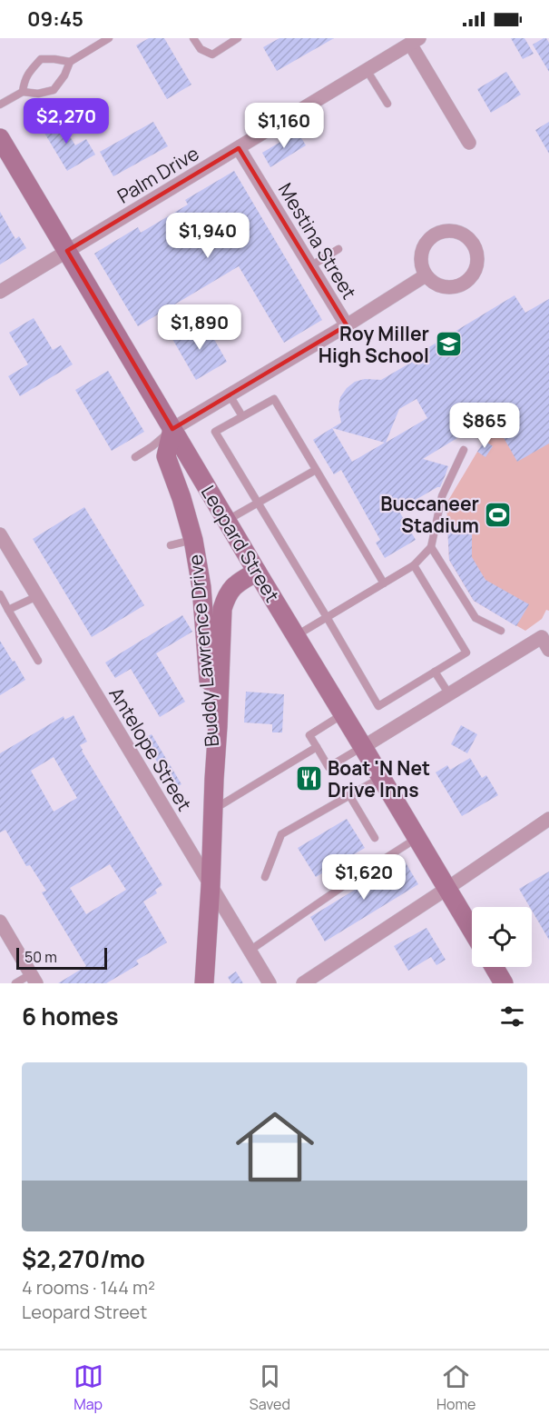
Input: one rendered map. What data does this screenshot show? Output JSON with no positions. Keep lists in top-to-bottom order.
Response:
{
  "streets": {
    "main road": ["Leopard Street", "Buddy Lawrence Drive"],
    "street": ["Palm Drive", "Mestina Street", "Antelope Street"]
  },
  "crossings": [
    ["Palm Drive", "Mestina Street"],
    ["Palm Drive", "Leopard Street"],
    ["Leopard Street", "Buddy Lawrence Drive"],
    ["Buddy Lawrence Drive", "Antelope Street"]
  ],
  "places": {
    "school or university": ["Roy Miller High School"],
    "sports": ["Buccaneer Stadium"],
    "restaurant": ["Boat 'N Net Drive Inns"]
  },
  "scale_bar": "50 m",
  "page": {
    "status": "09:45",
    "price": [
      "$2,270",
      "$1,160",
      "$1,940",
      "$1,890",
      "$865",
      "$1,620"
    ],
    "scale": "50 m",
    "heading": "6 homes",
    "list": [
      {
        "name": "$2,270/mo",
        "note": "4 rooms · 144 m² · Leopard Street"
      }
    ],
    "tabs": ["Map", "Saved", "Home"]
  }
}
